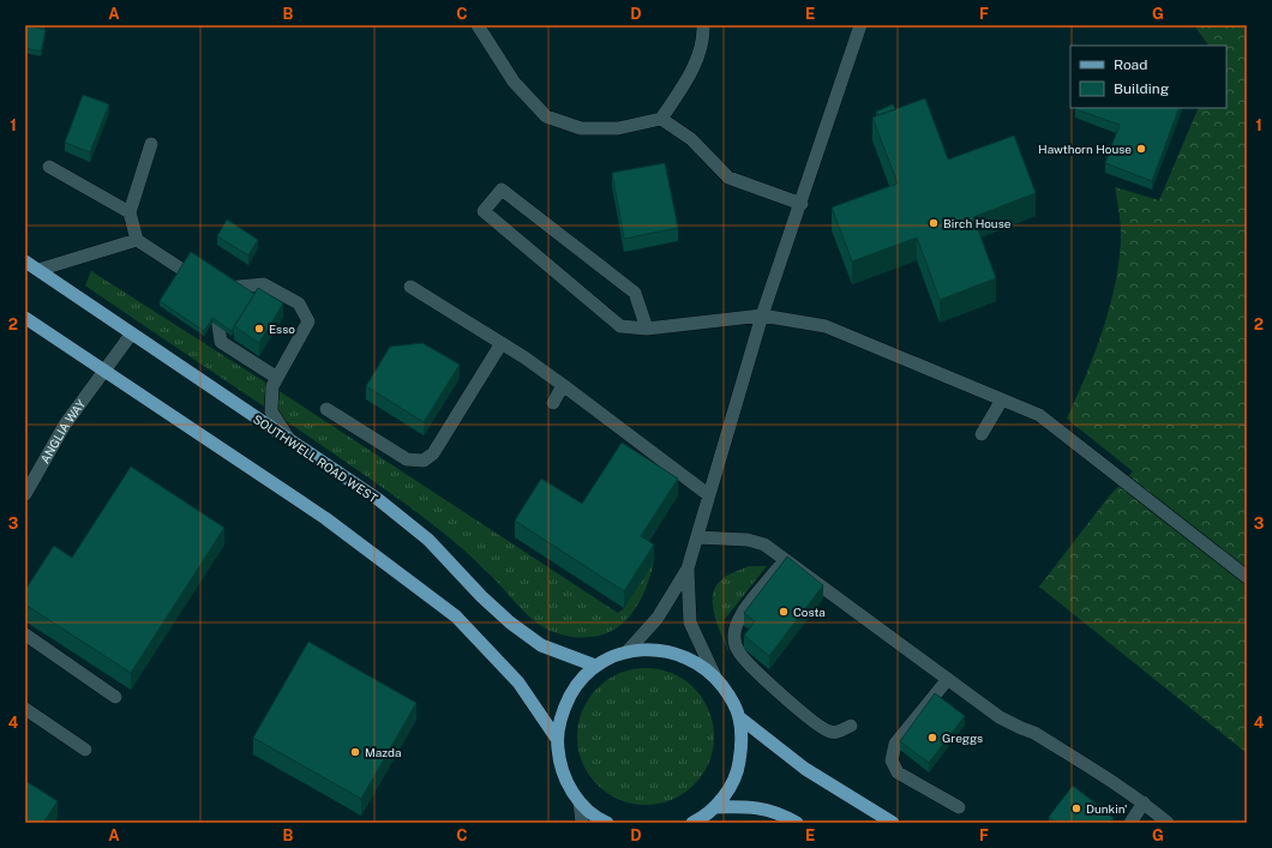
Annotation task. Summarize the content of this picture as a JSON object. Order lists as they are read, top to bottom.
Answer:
{
  "streets": {
    "main road": ["SOUTHWELL ROAD WEST"],
    "street": ["ANGLIA WAY"]
  },
  "crossings": [
    ["ANGLIA WAY", "SOUTHWELL ROAD WEST"]
  ],
  "places": [
    "Hawthorn House",
    "Birch House",
    "Esso",
    "Costa",
    "Greggs",
    "Mazda",
    "Dunkin'"
  ],
  "legend": ["Road", "Building"],
  "grid": {
    "columns": [
      "A",
      "B",
      "C",
      "D",
      "E",
      "F",
      "G"
    ],
    "rows": [
      "1",
      "2",
      "3",
      "4"
    ]
  }
}
